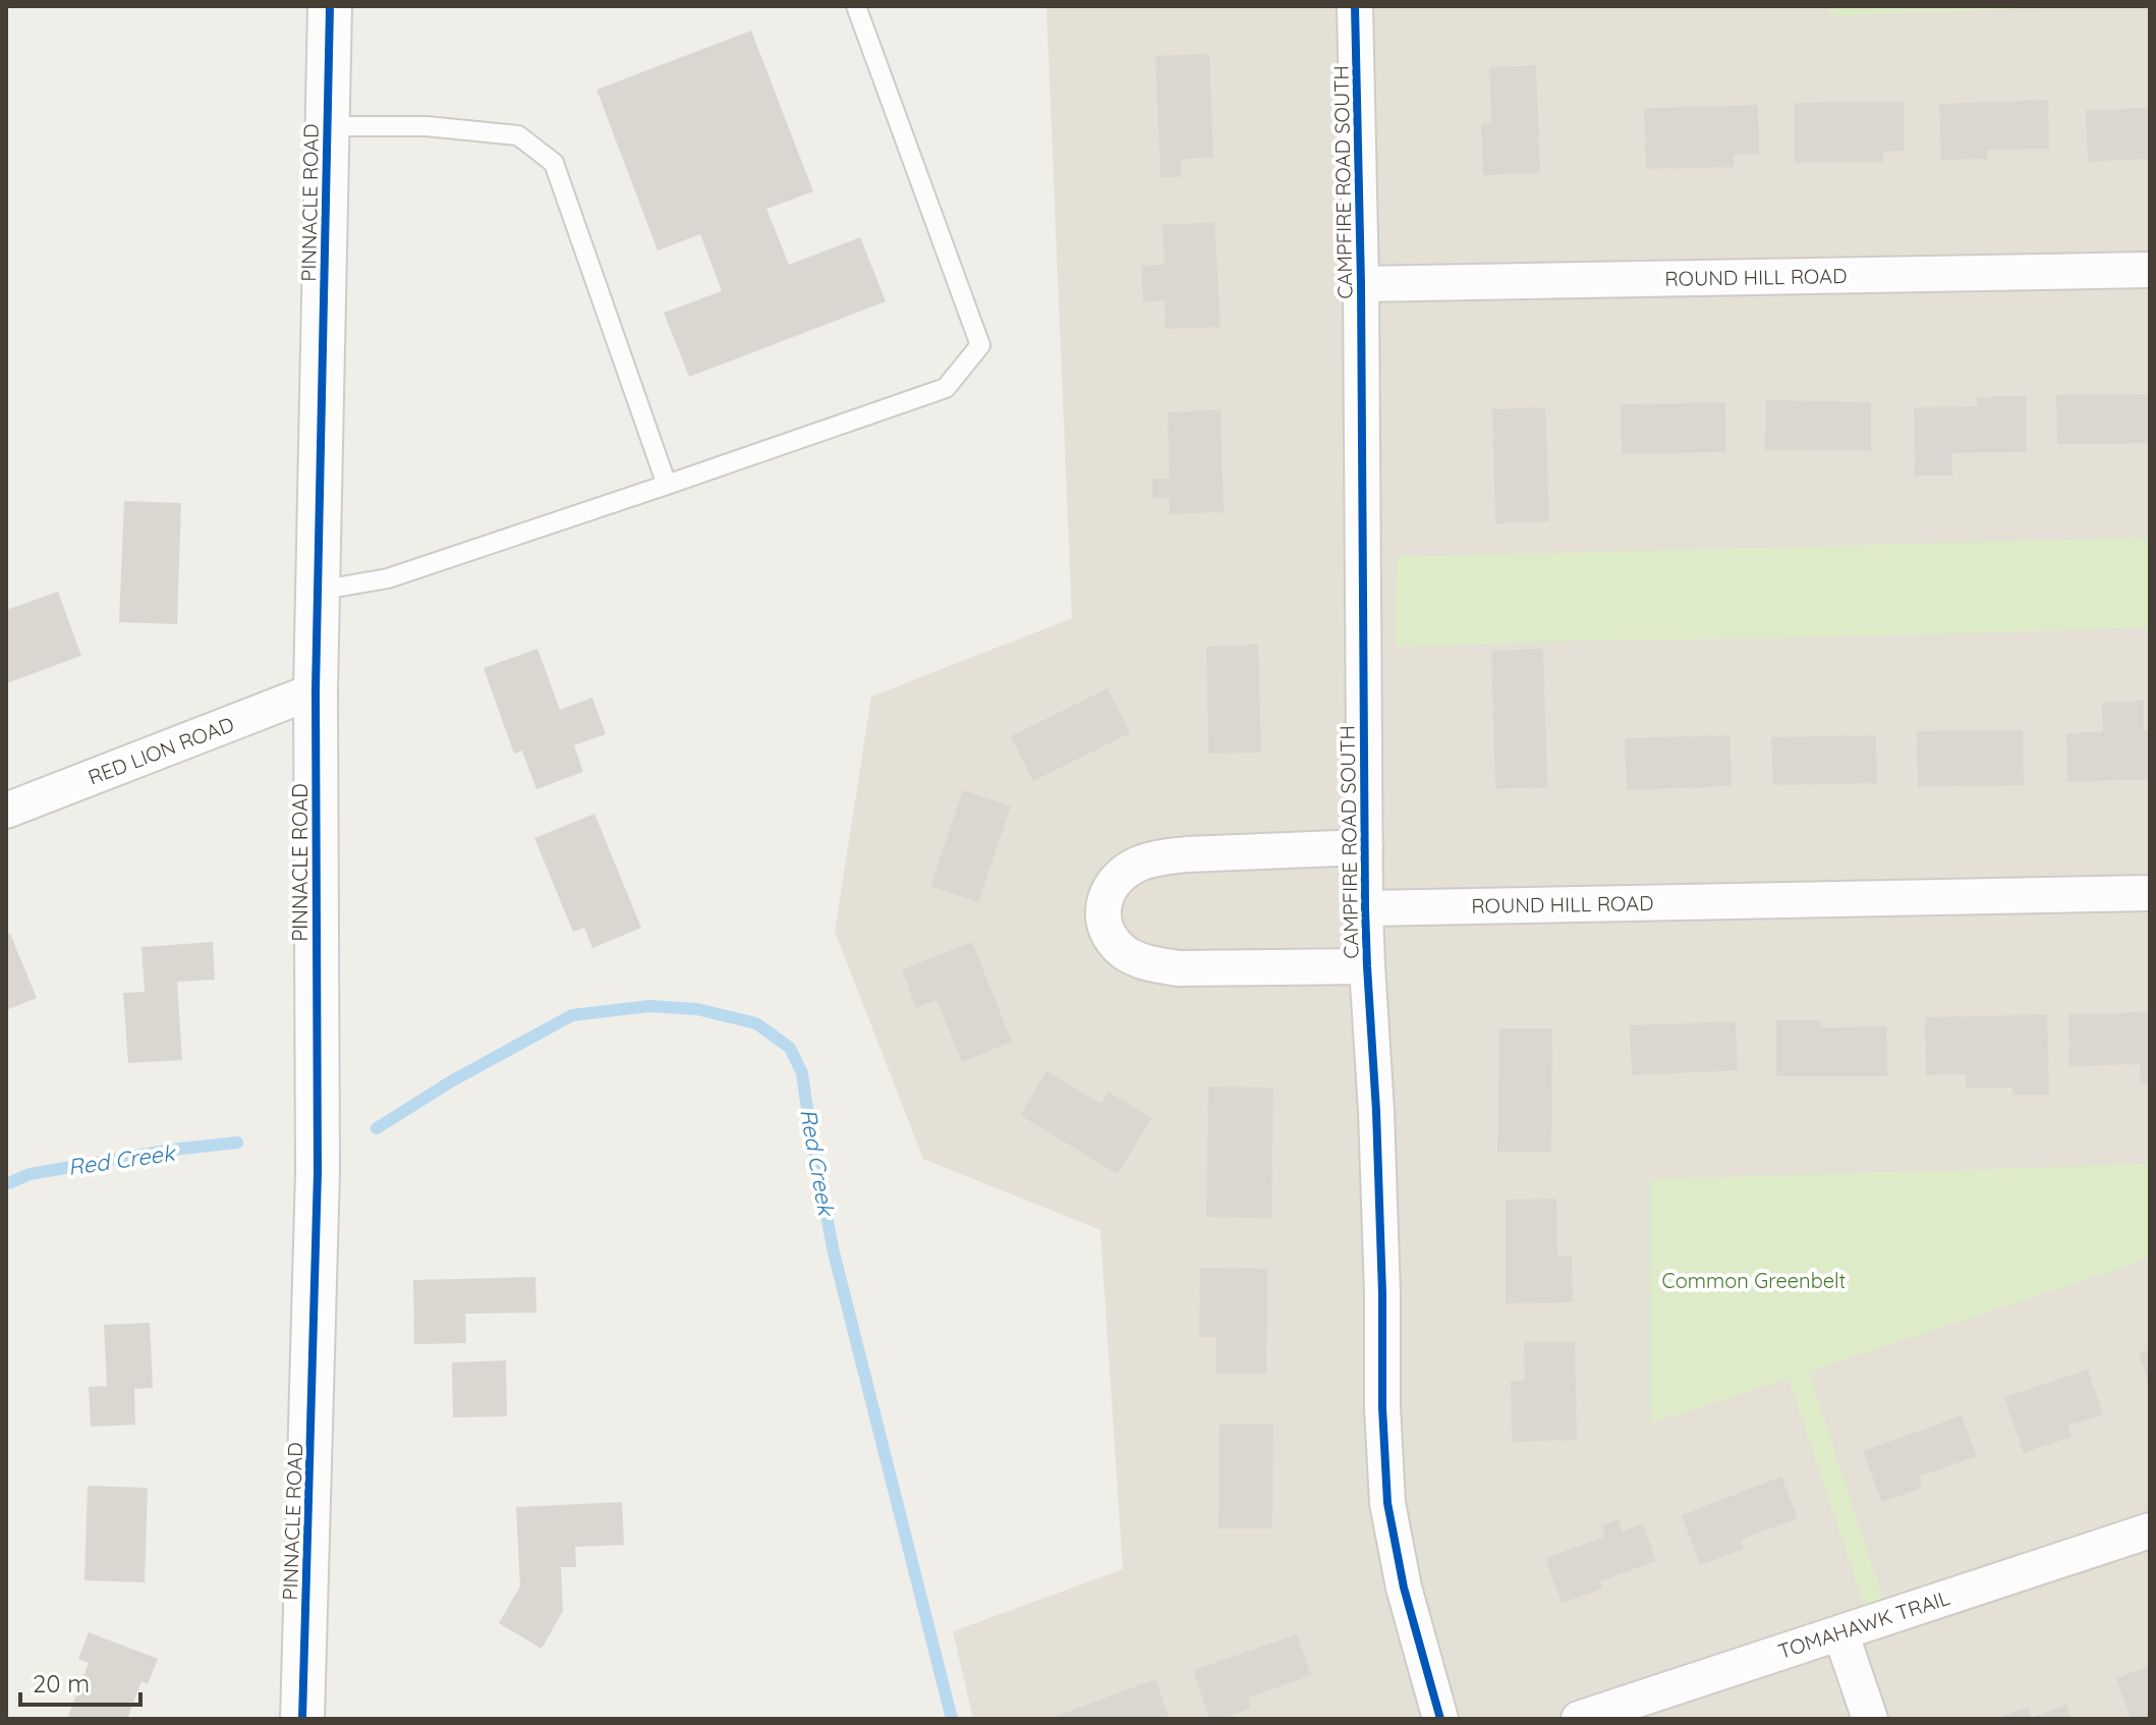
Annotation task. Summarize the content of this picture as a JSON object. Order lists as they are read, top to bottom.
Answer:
{
  "streets": {
    "street": [
      "CAMPFIRE ROAD SOUTH",
      "PINNACLE ROAD",
      "ROUND HILL ROAD",
      "RED LION ROAD",
      "TOMAHAWK TRAIL"
    ]
  },
  "crossings": [
    ["CAMPFIRE ROAD SOUTH", "ROUND HILL ROAD"],
    ["PINNACLE ROAD", "RED LION ROAD"]
  ],
  "water": ["Red Creek"],
  "parks": ["Common Greenbelt"],
  "scale_bar": "20 m"
}
